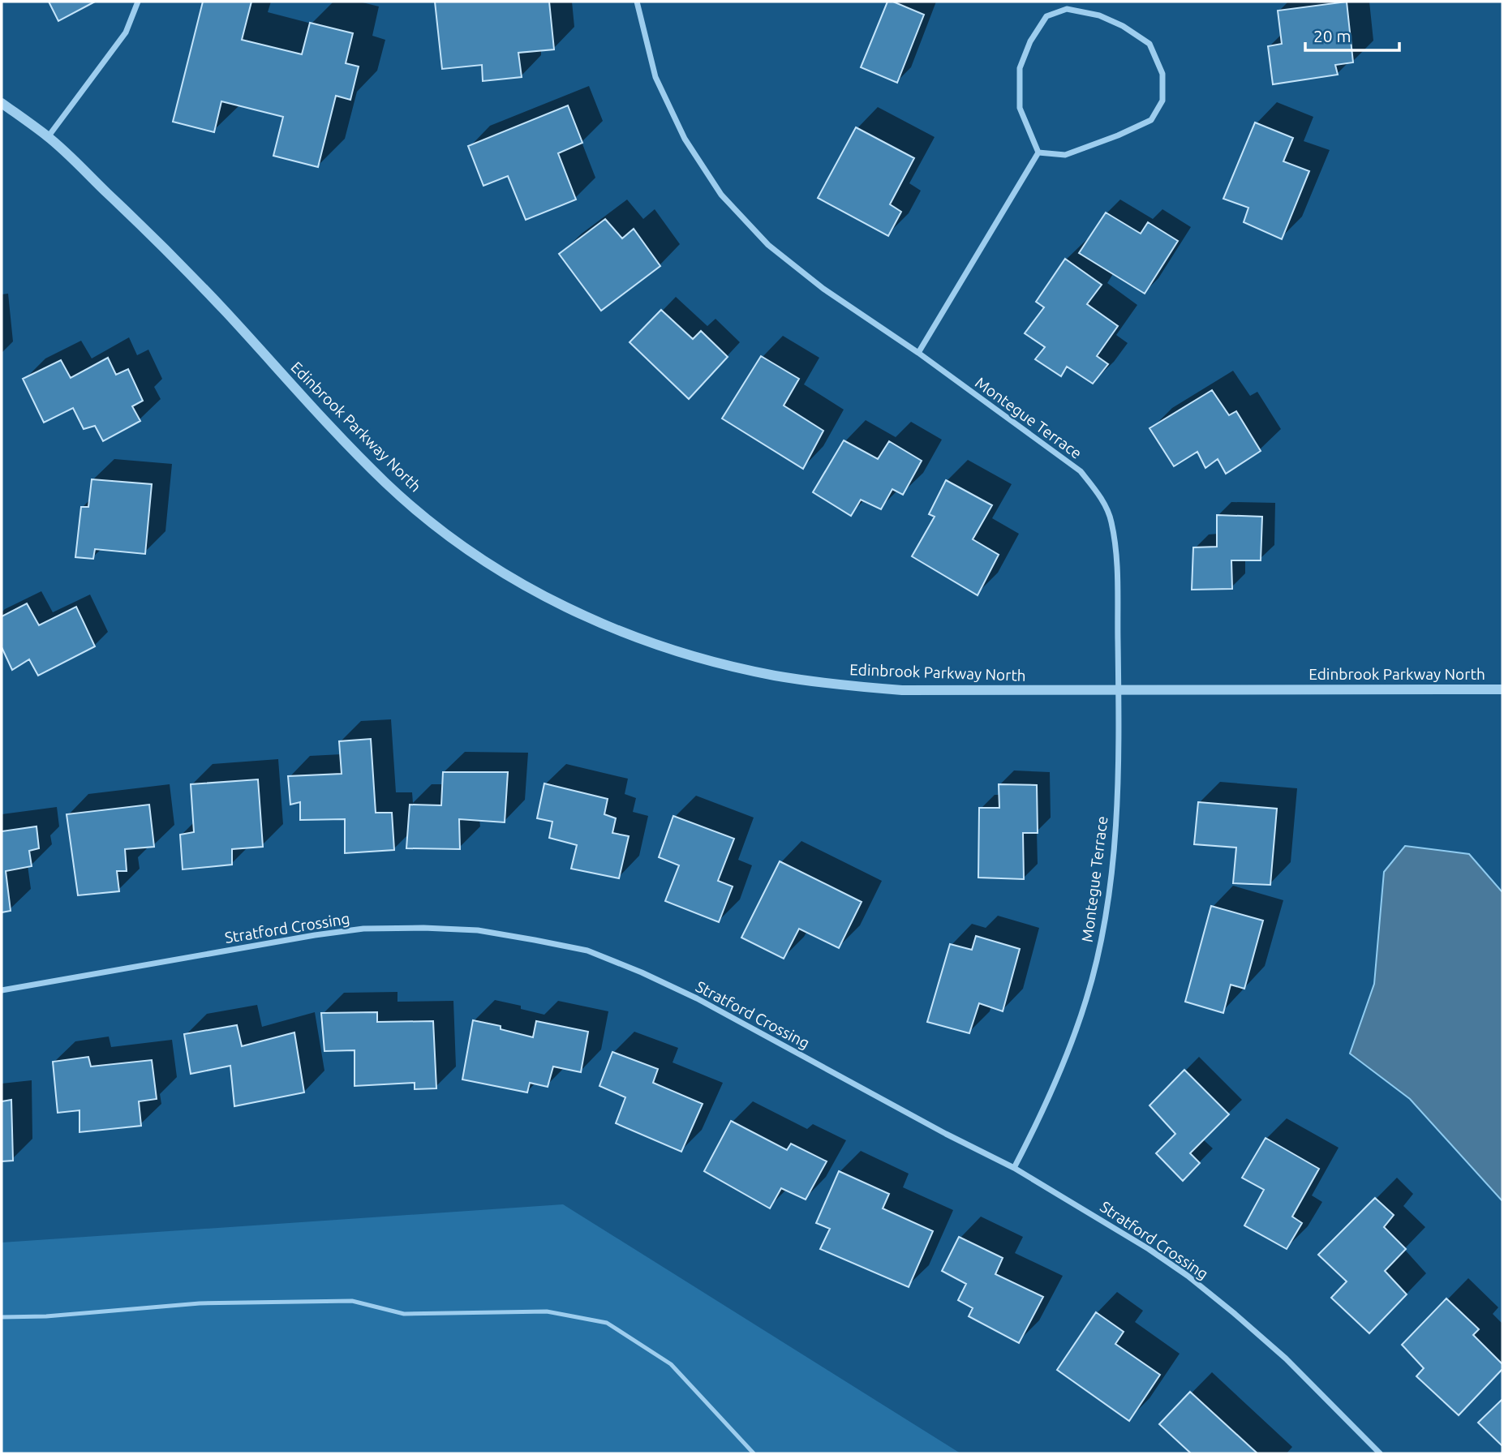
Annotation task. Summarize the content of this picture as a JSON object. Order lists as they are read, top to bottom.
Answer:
{
  "streets": {
    "street": ["Montegue Terrace", "Edinbrook Parkway North", "Stratford Crossing"]
  },
  "crossings": [
    ["Montegue Terrace", "Edinbrook Parkway North"],
    ["Montegue Terrace", "Stratford Crossing"]
  ],
  "scale_bar": "20 m"
}
